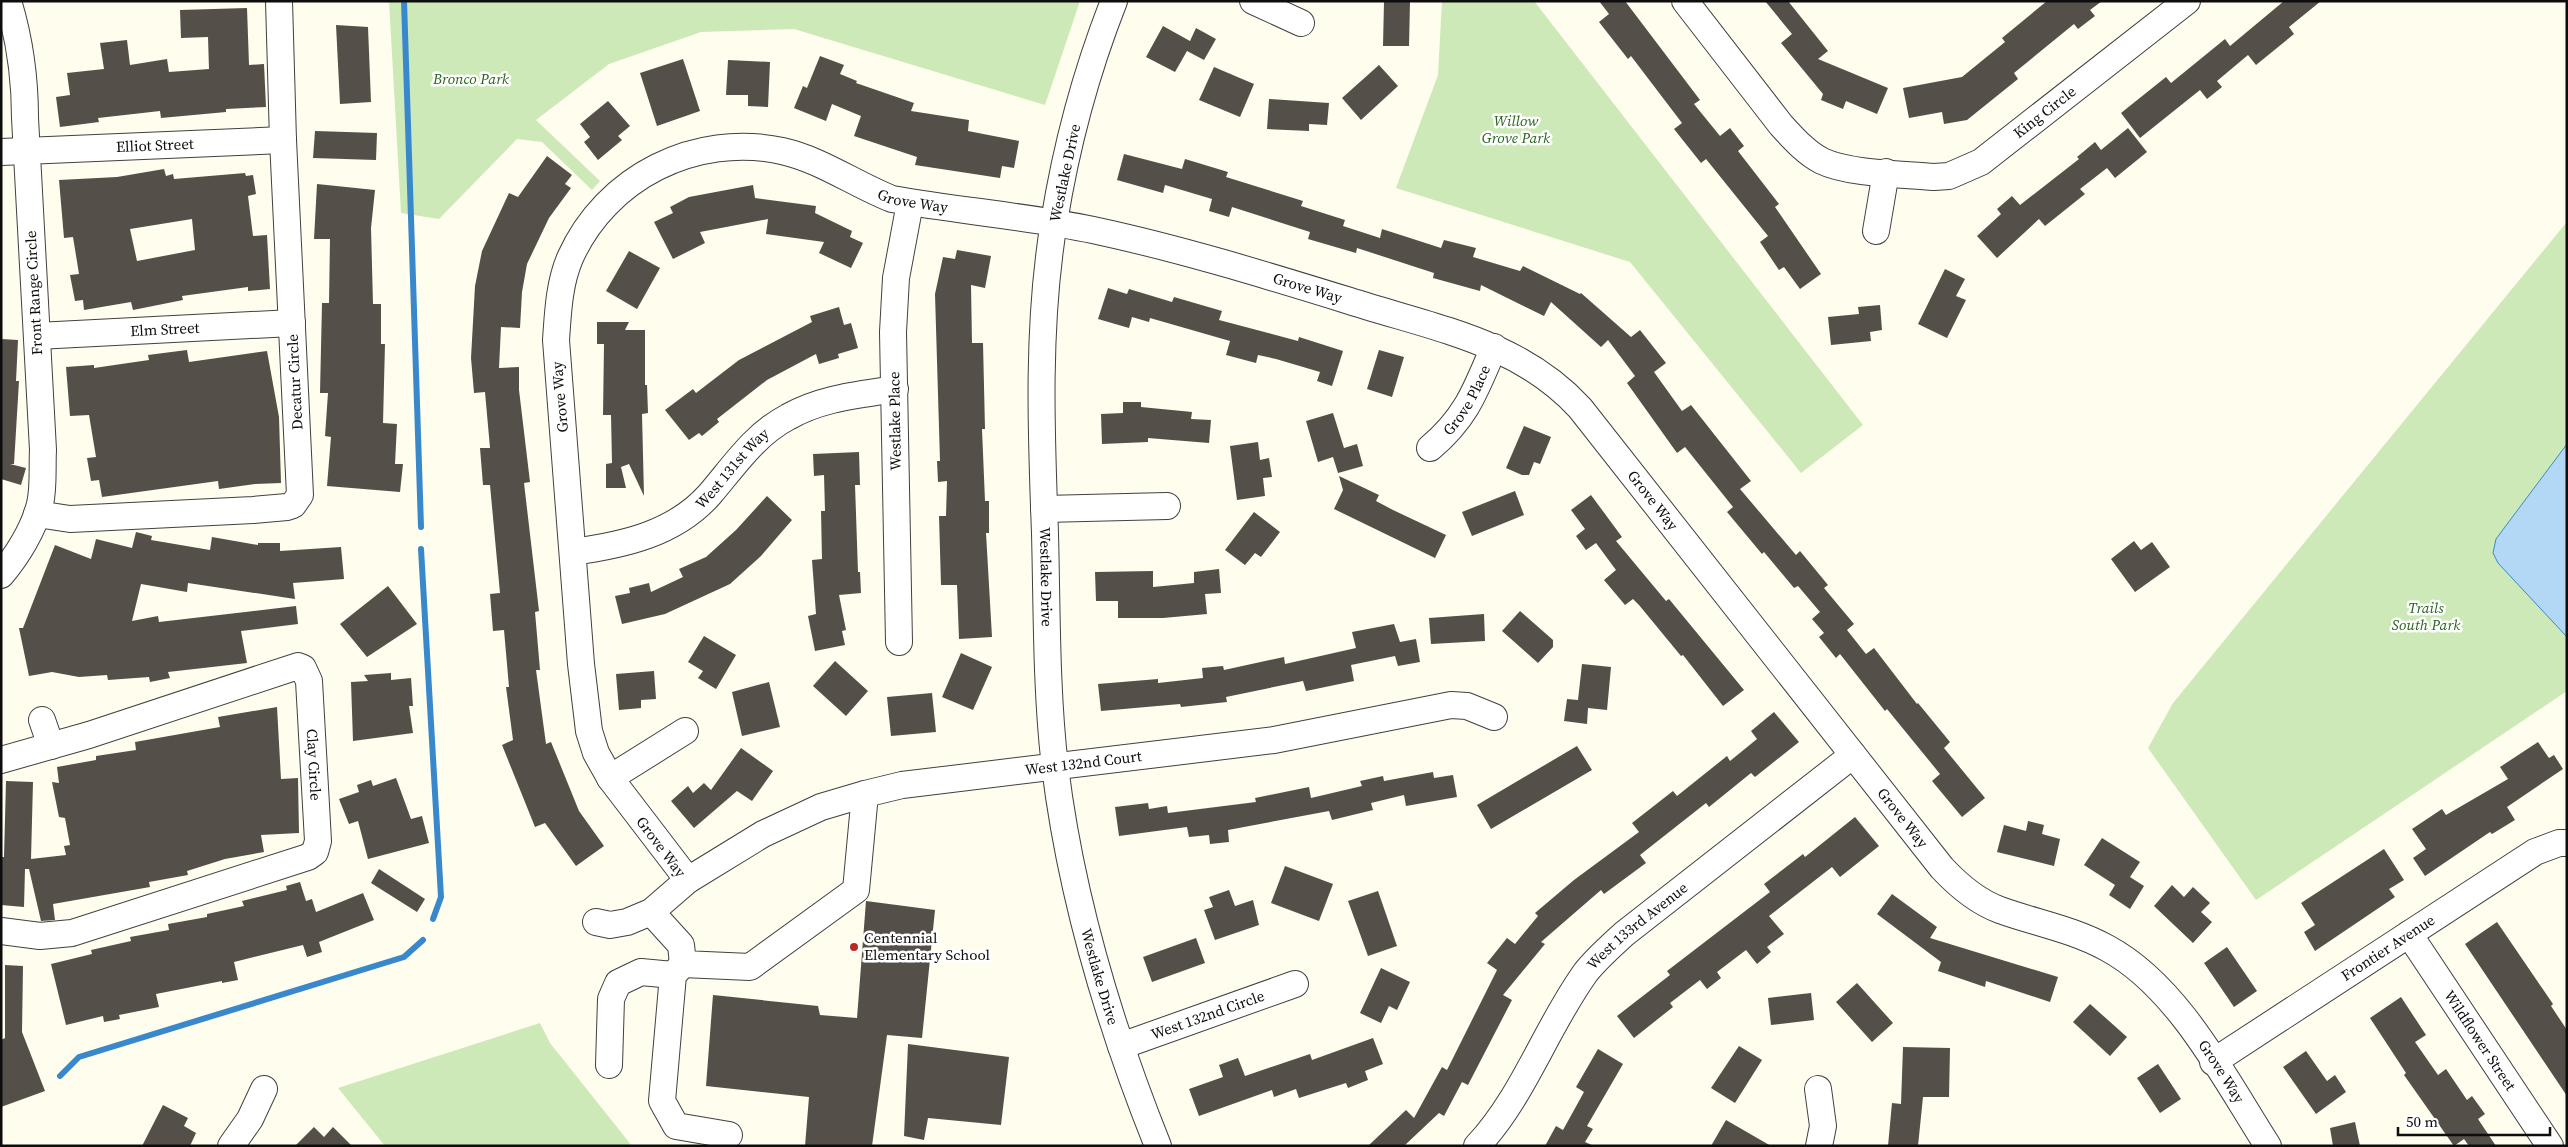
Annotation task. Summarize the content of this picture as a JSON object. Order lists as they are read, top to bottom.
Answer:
{
  "streets": {
    "street": [
      "King Circle",
      "Elliot Street",
      "Westlake Drive",
      "Grove Way",
      "Front Range Circle",
      "Elm Street",
      "Decatur Circle",
      "Grove Place",
      "Westlake Place",
      "West 131st Way",
      "West 132nd Court",
      "Clay Circle",
      "West 133rd Avenue",
      "Frontier Avenue",
      "West 132nd Circle",
      "Wildflower Street"
    ]
  },
  "crossings": [
    ["Elliot Street", "Front Range Circle"],
    ["Elliot Street", "Decatur Circle"],
    ["Westlake Drive", "Grove Way"],
    ["Westlake Drive", "West 132nd Court"],
    ["Westlake Drive", "West 132nd Circle"],
    ["Grove Way", "Grove Place"],
    ["Grove Way", "Westlake Place"],
    ["Grove Way", "West 131st Way"],
    ["Grove Way", "West 132nd Court"],
    ["Grove Way", "West 133rd Avenue"],
    ["Grove Way", "Frontier Avenue"],
    ["Front Range Circle", "Elm Street"],
    ["Front Range Circle", "Decatur Circle"],
    ["Elm Street", "Decatur Circle"],
    ["Westlake Place", "West 131st Way"],
    ["Frontier Avenue", "Wildflower Street"]
  ],
  "parks": ["Bronco Park", "Willow Grove Park", "Trails South Park"],
  "places": ["Centennial Elementary School"],
  "scale_bar": "50 m"
}
